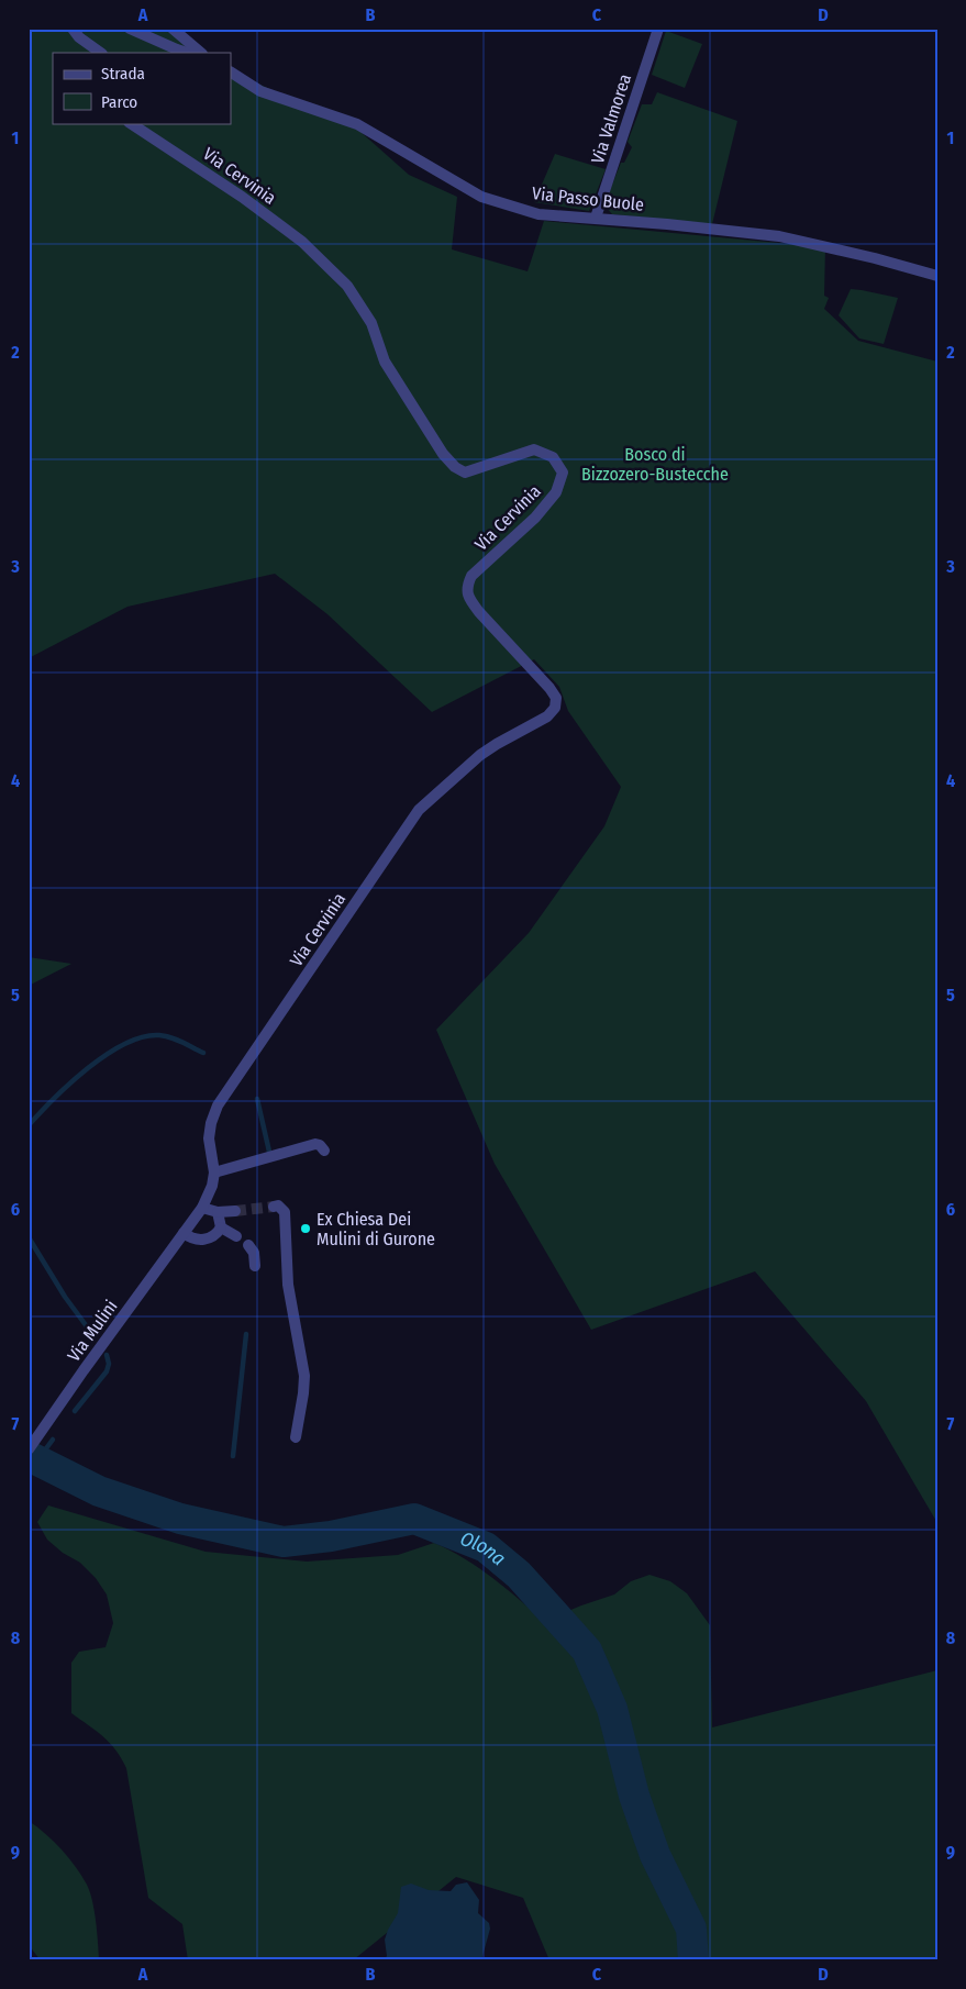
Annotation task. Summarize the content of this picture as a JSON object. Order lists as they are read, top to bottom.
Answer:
{
  "streets": {
    "street": [
      "Via Valmorea",
      "Via Cervinia",
      "Via Passo Buole",
      "Via Mulini"
    ]
  },
  "crossings": [
    ["Via Valmorea", "Via Passo Buole"],
    ["Via Cervinia", "Via Mulini"]
  ],
  "water": ["Olona"],
  "parks": ["Bosco di Bizzozero-Bustecche"],
  "places": ["Ex Chiesa Dei Mulini di Gurone"],
  "legend": ["Strada", "Parco"],
  "grid": {
    "columns": [
      "A",
      "B",
      "C",
      "D"
    ],
    "rows": [
      "1",
      "2",
      "3",
      "4",
      "5",
      "6",
      "7",
      "8",
      "9"
    ]
  }
}
